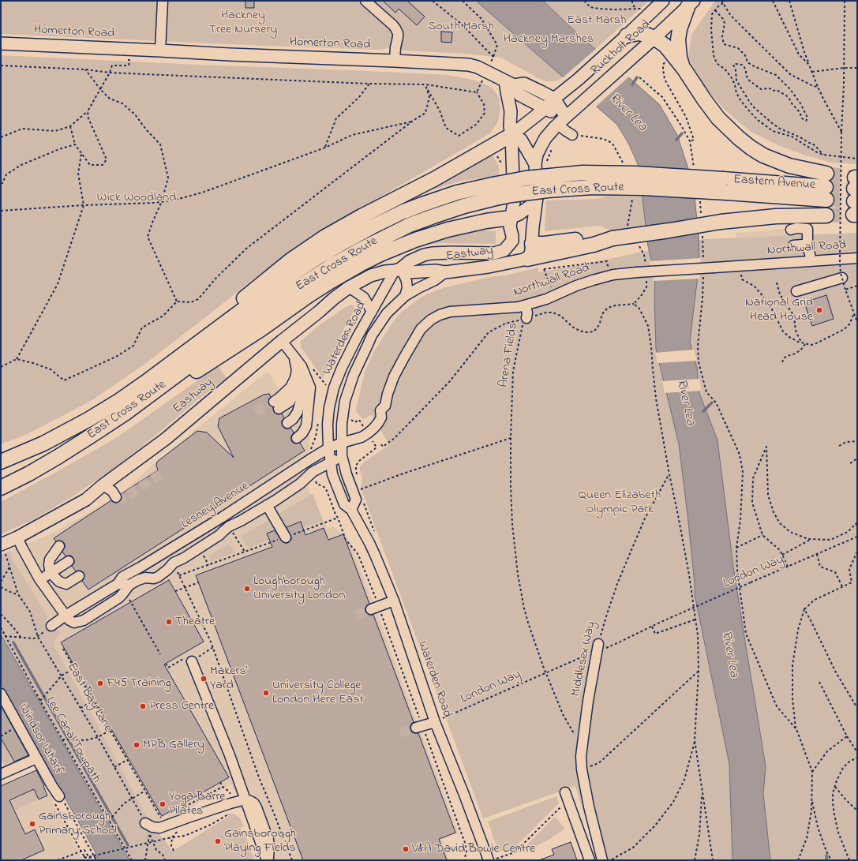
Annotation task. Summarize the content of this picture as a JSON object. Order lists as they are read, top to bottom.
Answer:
{
  "streets": {
    "highway": ["Eastern Avenue", "East Cross Route"],
    "main road": ["Homerton Road", "Ruckholt Road", "Eastway"],
    "street": [
      "Northwall Road",
      "Waterden Road",
      "Lesney Avenue",
      "Middlesex Way",
      "Windsor Wharf"
    ],
    "path": [
      "Arena Fields",
      "London Way",
      "East Bay Lane",
      "Lee Canal Towpath"
    ]
  },
  "crossings": [
    ["Homerton Road", "Ruckholt Road"],
    ["Eastern Avenue", "East Cross Route"],
    ["Northwall Road", "Waterden Road"],
    ["Northwall Road", "Lesney Avenue"],
    ["Eastway", "Waterden Road"],
    ["Eastway", "East Bay Lane"],
    ["Waterden Road", "Lesney Avenue"],
    ["Waterden Road", "London Way"],
    ["Arena Fields", "London Way"],
    ["Arena Fields", "Middlesex Way"]
  ],
  "water": ["River Lea"],
  "parks": [
    "Hackney Tree Nursery",
    "East Marsh",
    "South Marsh",
    "Hackney Marshes",
    "Wick Woodland",
    "Queen Elizabeth Olympic Park"
  ],
  "places": [
    "National Grid Head House",
    "Loughborough University London",
    "Theatre",
    "Makers' Yard",
    "F45 Training",
    "University College London Here East",
    "Press Centre",
    "MPB Gallery",
    "Yoga Barre Pilates",
    "Gainsborough Primary School",
    "Gainsborough Playing Fields",
    "V&A David Bowie Centre"
  ]
}
